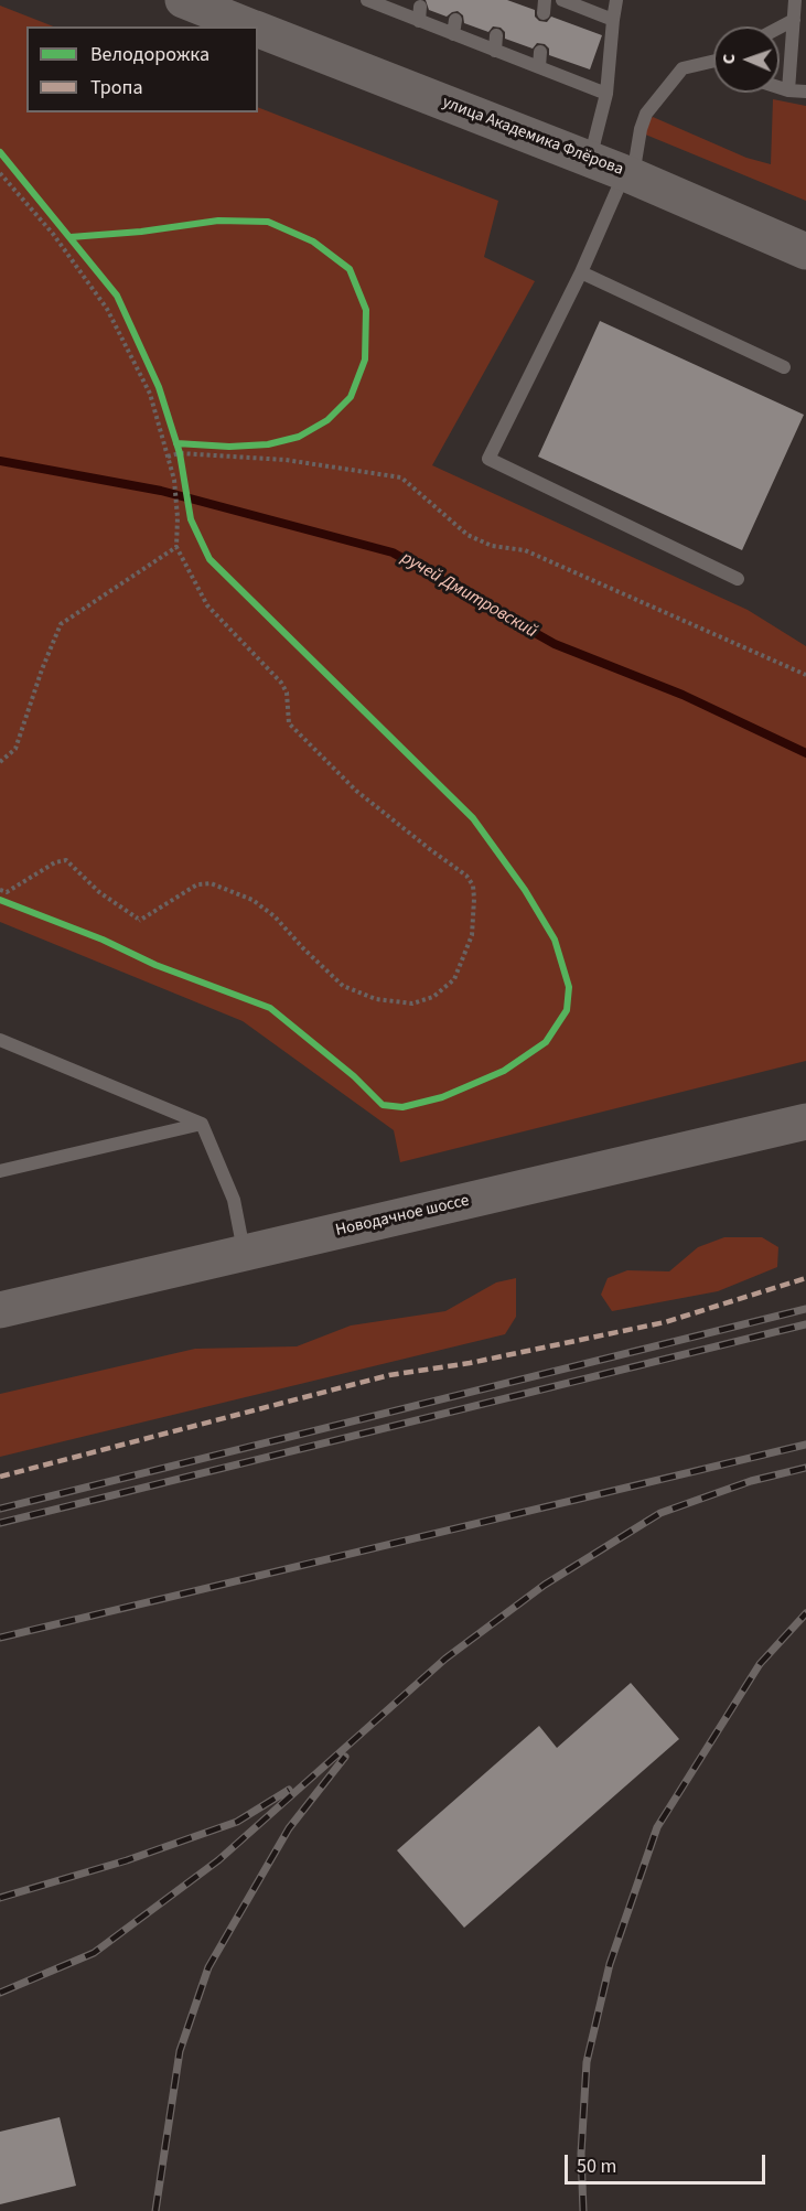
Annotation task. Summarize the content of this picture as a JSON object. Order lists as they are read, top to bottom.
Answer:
{
  "streets": {
    "street": ["улица Академика Флёрова", "Новодачное шоссе"]
  },
  "water": ["ручей Дмитровский"],
  "legend": ["Велодорожка", "Тропа"],
  "scale_bar": "50 m",
  "north": "left"
}
